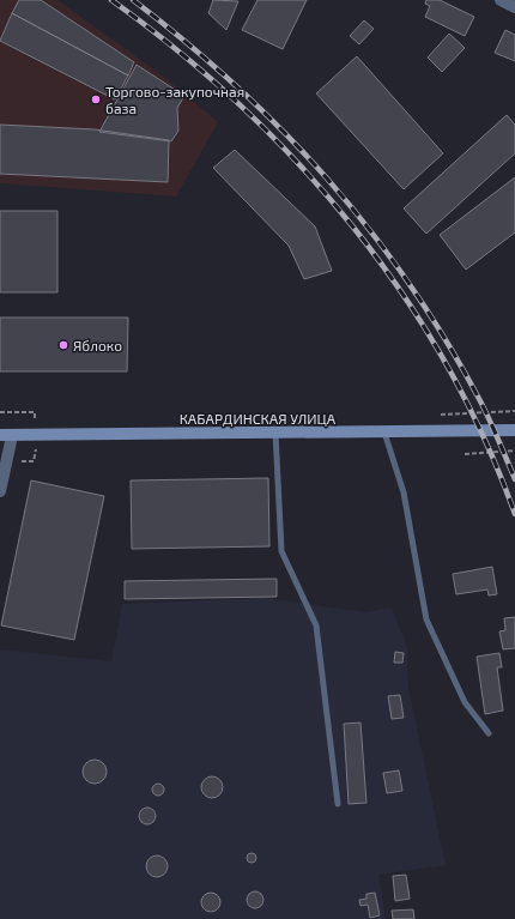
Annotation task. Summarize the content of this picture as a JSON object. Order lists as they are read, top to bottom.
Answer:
{
  "streets": {
    "main road": ["КАБАРДИНСКАЯ УЛИЦА"]
  },
  "places": ["Торгово-закупочная база", "Яблоко"]
}
